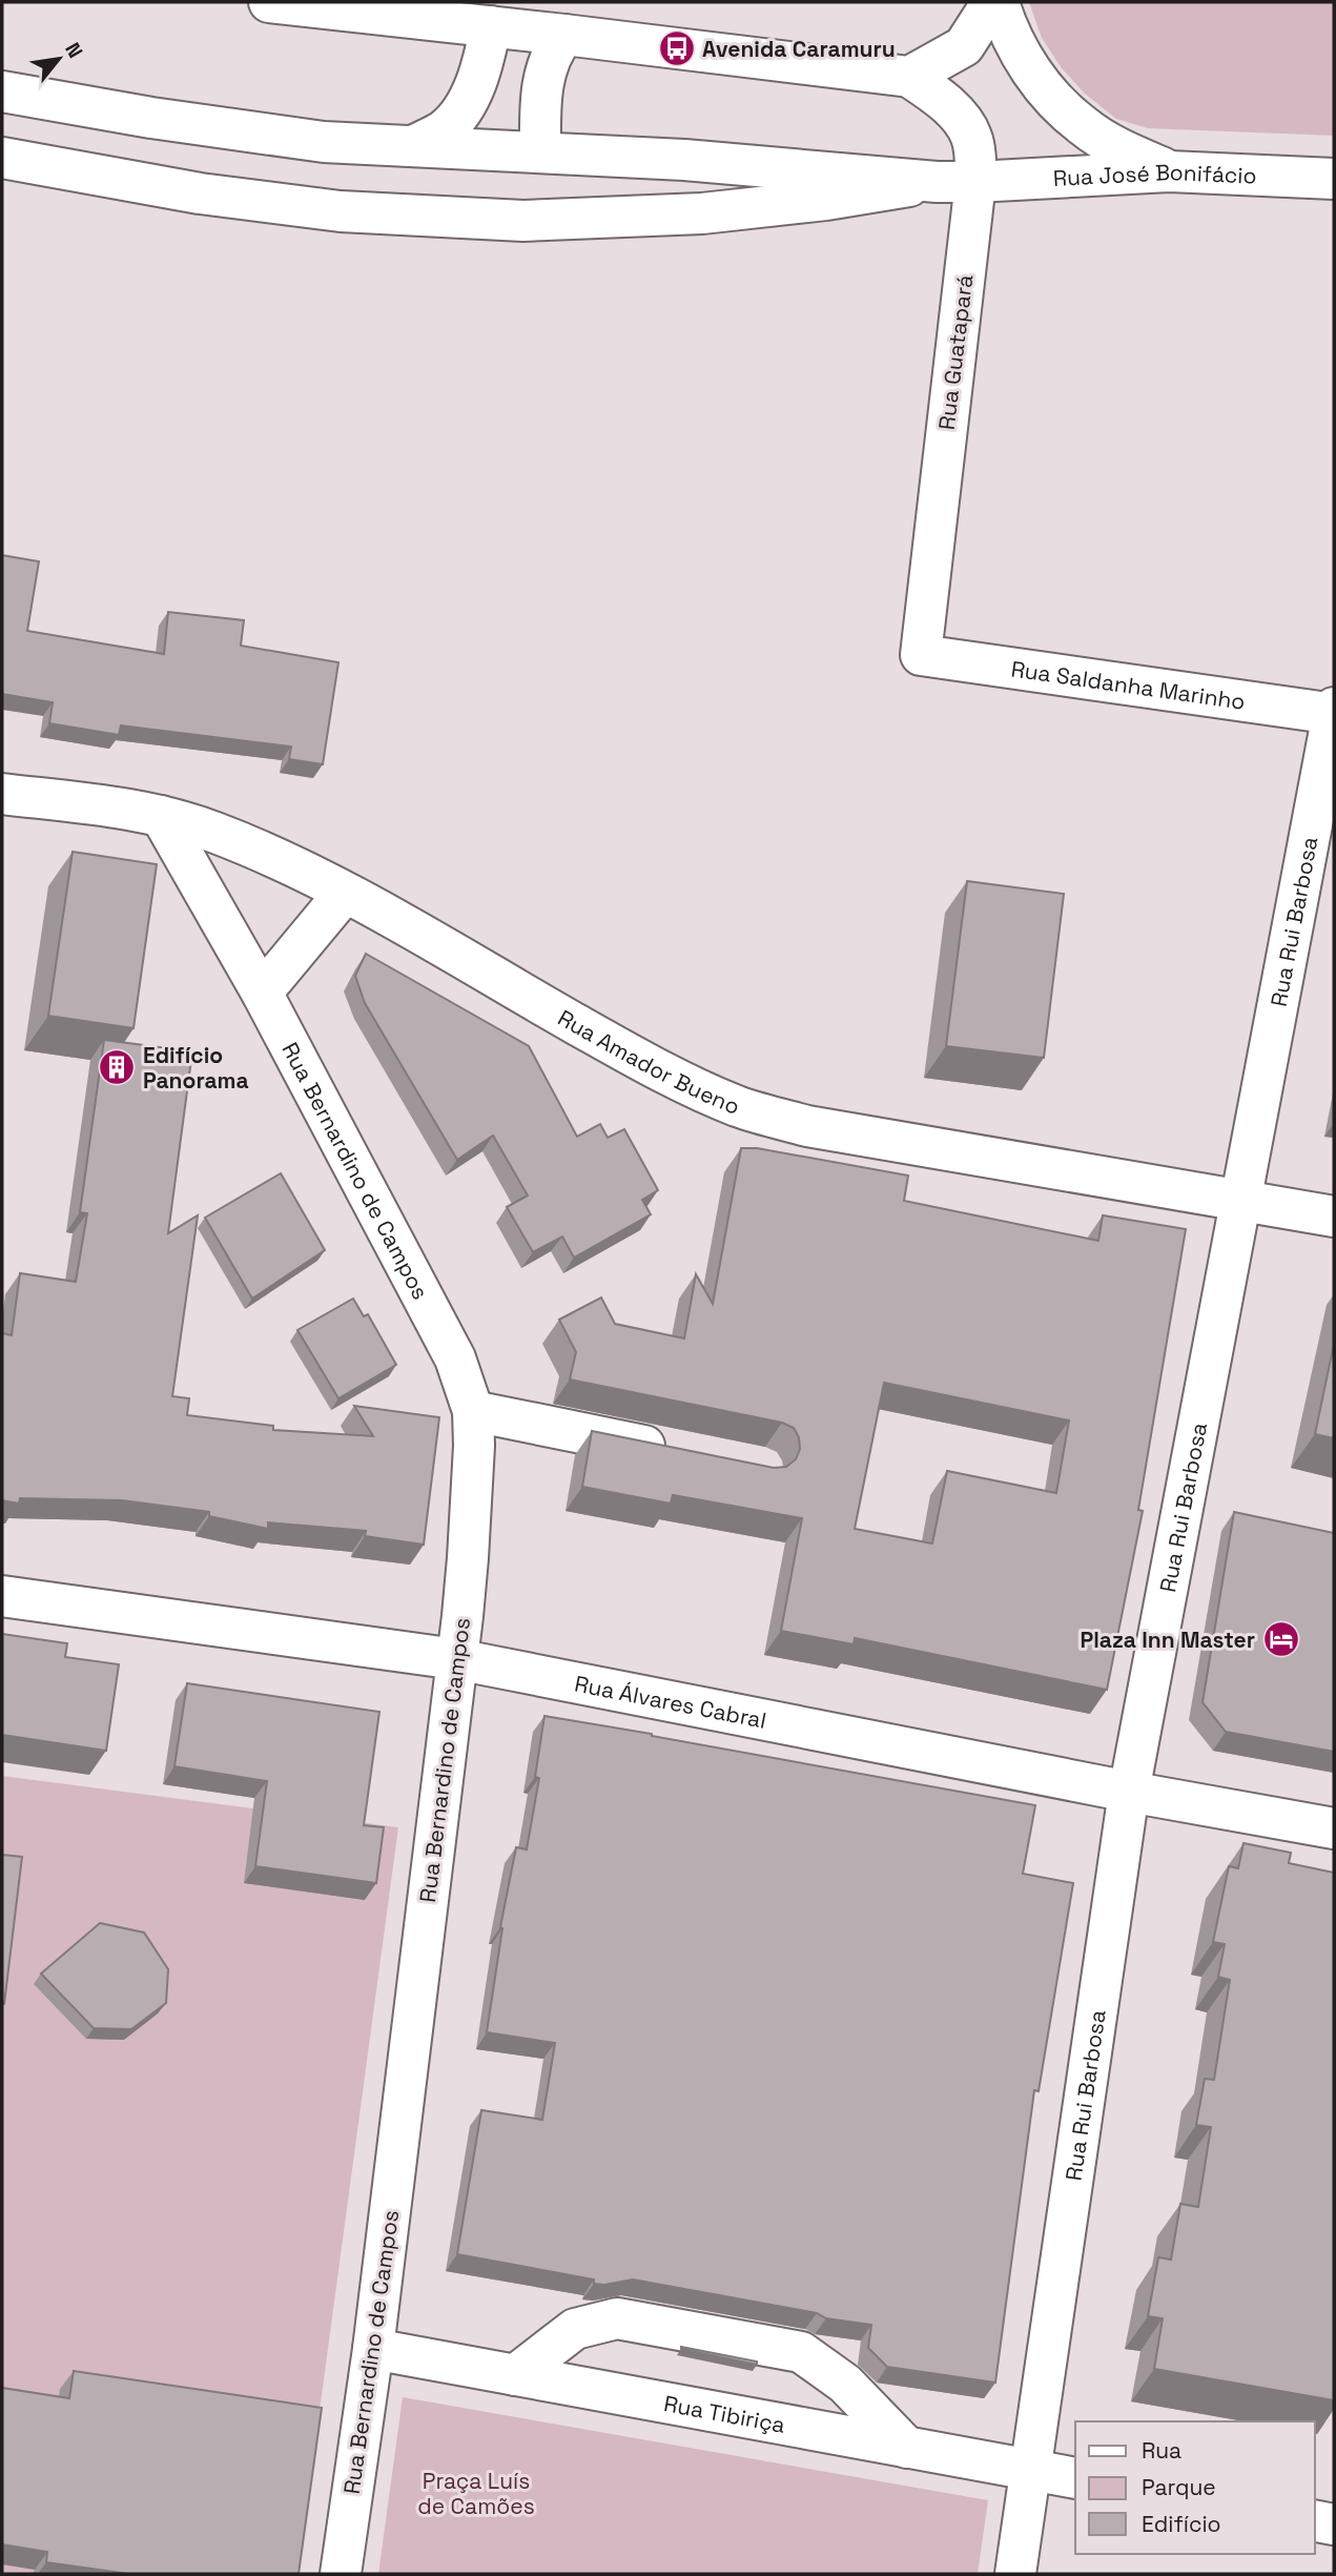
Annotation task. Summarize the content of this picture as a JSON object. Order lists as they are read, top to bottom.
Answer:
{
  "streets": {
    "street": [
      "Rua José Bonifácio",
      "Rua Guatapará",
      "Rua Saldanha Marinho",
      "Rua Rui Barbosa",
      "Rua Amador Bueno",
      "Rua Bernardino de Campos",
      "Rua Álvares Cabral",
      "Rua Tibiriça"
    ]
  },
  "crossings": [
    ["Rua José Bonifácio", "Rua Guatapará"],
    ["Rua Guatapará", "Rua Saldanha Marinho"],
    ["Rua Saldanha Marinho", "Rua Rui Barbosa"],
    ["Rua Rui Barbosa", "Rua Amador Bueno"],
    ["Rua Rui Barbosa", "Rua Álvares Cabral"],
    ["Rua Rui Barbosa", "Rua Tibiriça"],
    ["Rua Amador Bueno", "Rua Bernardino de Campos"],
    ["Rua Bernardino de Campos", "Rua Álvares Cabral"],
    ["Rua Bernardino de Campos", "Rua Tibiriça"]
  ],
  "parks": ["Praça Luís de Camões"],
  "places": {
    "bus stop": ["Avenida Caramuru"],
    "building": ["Edifício Panorama"],
    "hotel": ["Plaza Inn Master"]
  },
  "legend": ["Rua", "Parque", "Edifício"],
  "north": "top right"
}
